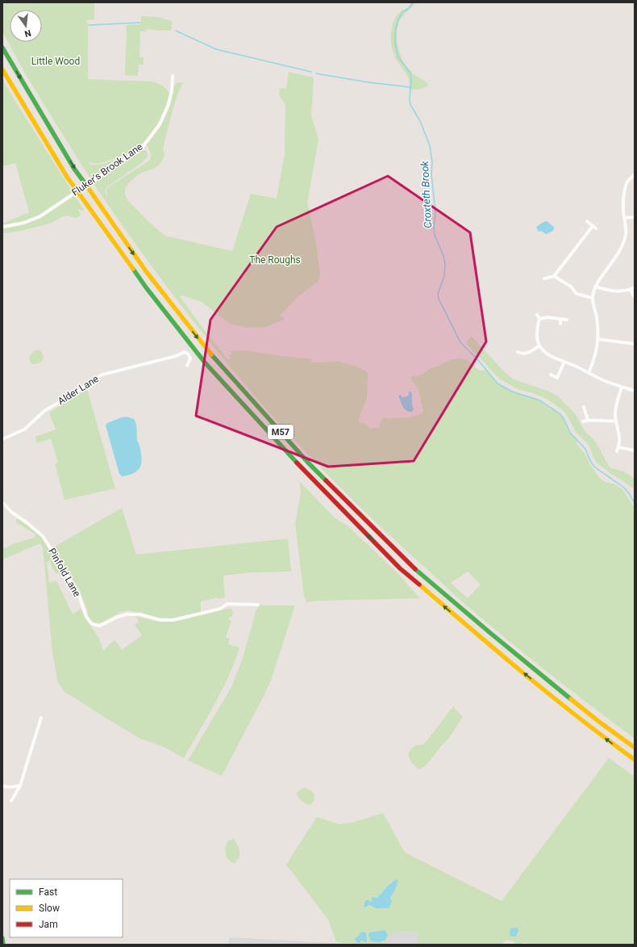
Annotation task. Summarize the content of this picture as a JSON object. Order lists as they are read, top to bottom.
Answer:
{
  "streets": {
    "main road": ["M57"],
    "street": ["Fluker's Brook Lane", "Alder Lane", "Pinfold Lane"]
  },
  "water": ["Croxteth Brook"],
  "parks": ["Little Wood", "The Roughs"],
  "legend": ["Fast", "Slow", "Jam"],
  "north": "bottom"
}
